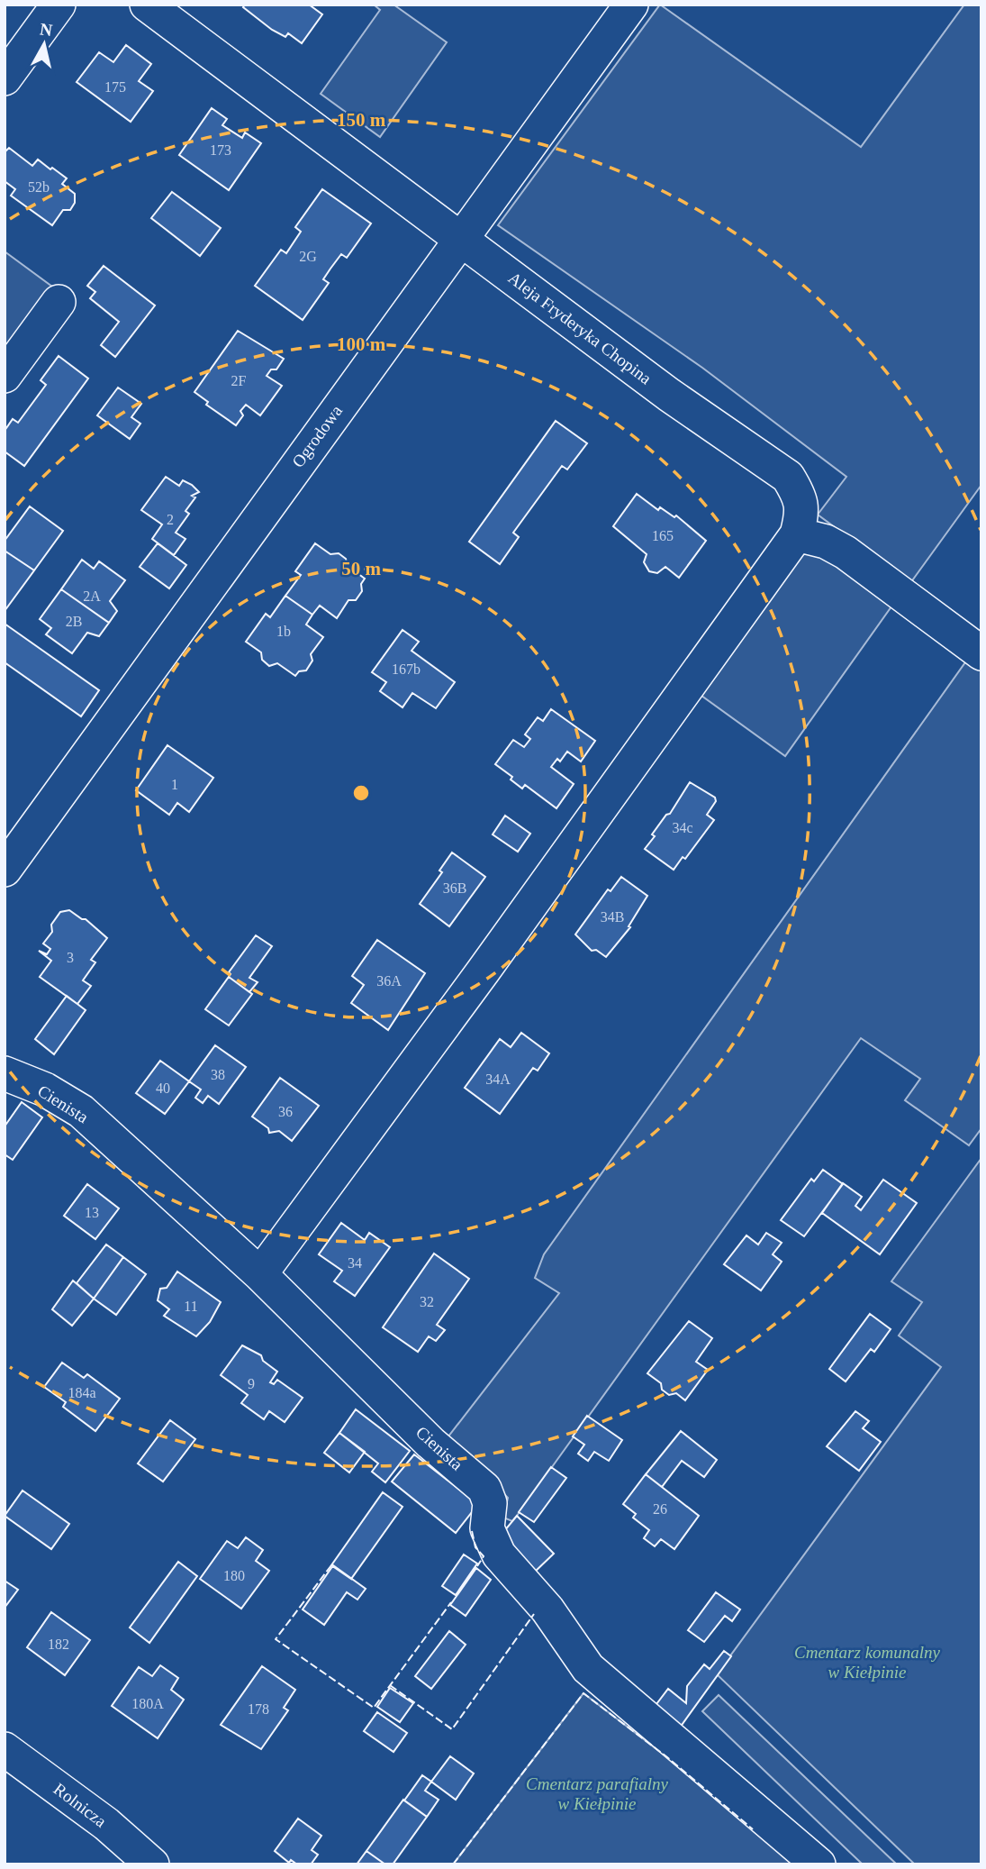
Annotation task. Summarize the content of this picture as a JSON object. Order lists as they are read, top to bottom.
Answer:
{
  "streets": {
    "street": [
      "Aleja Fryderyka Chopina",
      "Ogrodowa",
      "Cienista",
      "Rolnicza"
    ]
  },
  "crossings": [
    ["Aleja Fryderyka Chopina", "Ogrodowa"]
  ],
  "parks": ["Cmentarz komunalny w Kiełpinie", "Cmentarz parafialny w Kiełpinie"],
  "house_numbers": [
    "175",
    "173",
    "52b",
    "2G",
    "2F",
    "2",
    "165",
    "2A",
    "2B",
    "1b",
    "167b",
    "1",
    "34c",
    "36B",
    "34B",
    "3",
    "36A",
    "38",
    "34A",
    "40",
    "36",
    "13",
    "34",
    "32",
    "11",
    "9",
    "184a",
    "26",
    "180",
    "182",
    "180A",
    "178"
  ],
  "north": "top",
  "rings": ["150 m", "100 m", "50 m"]
}
